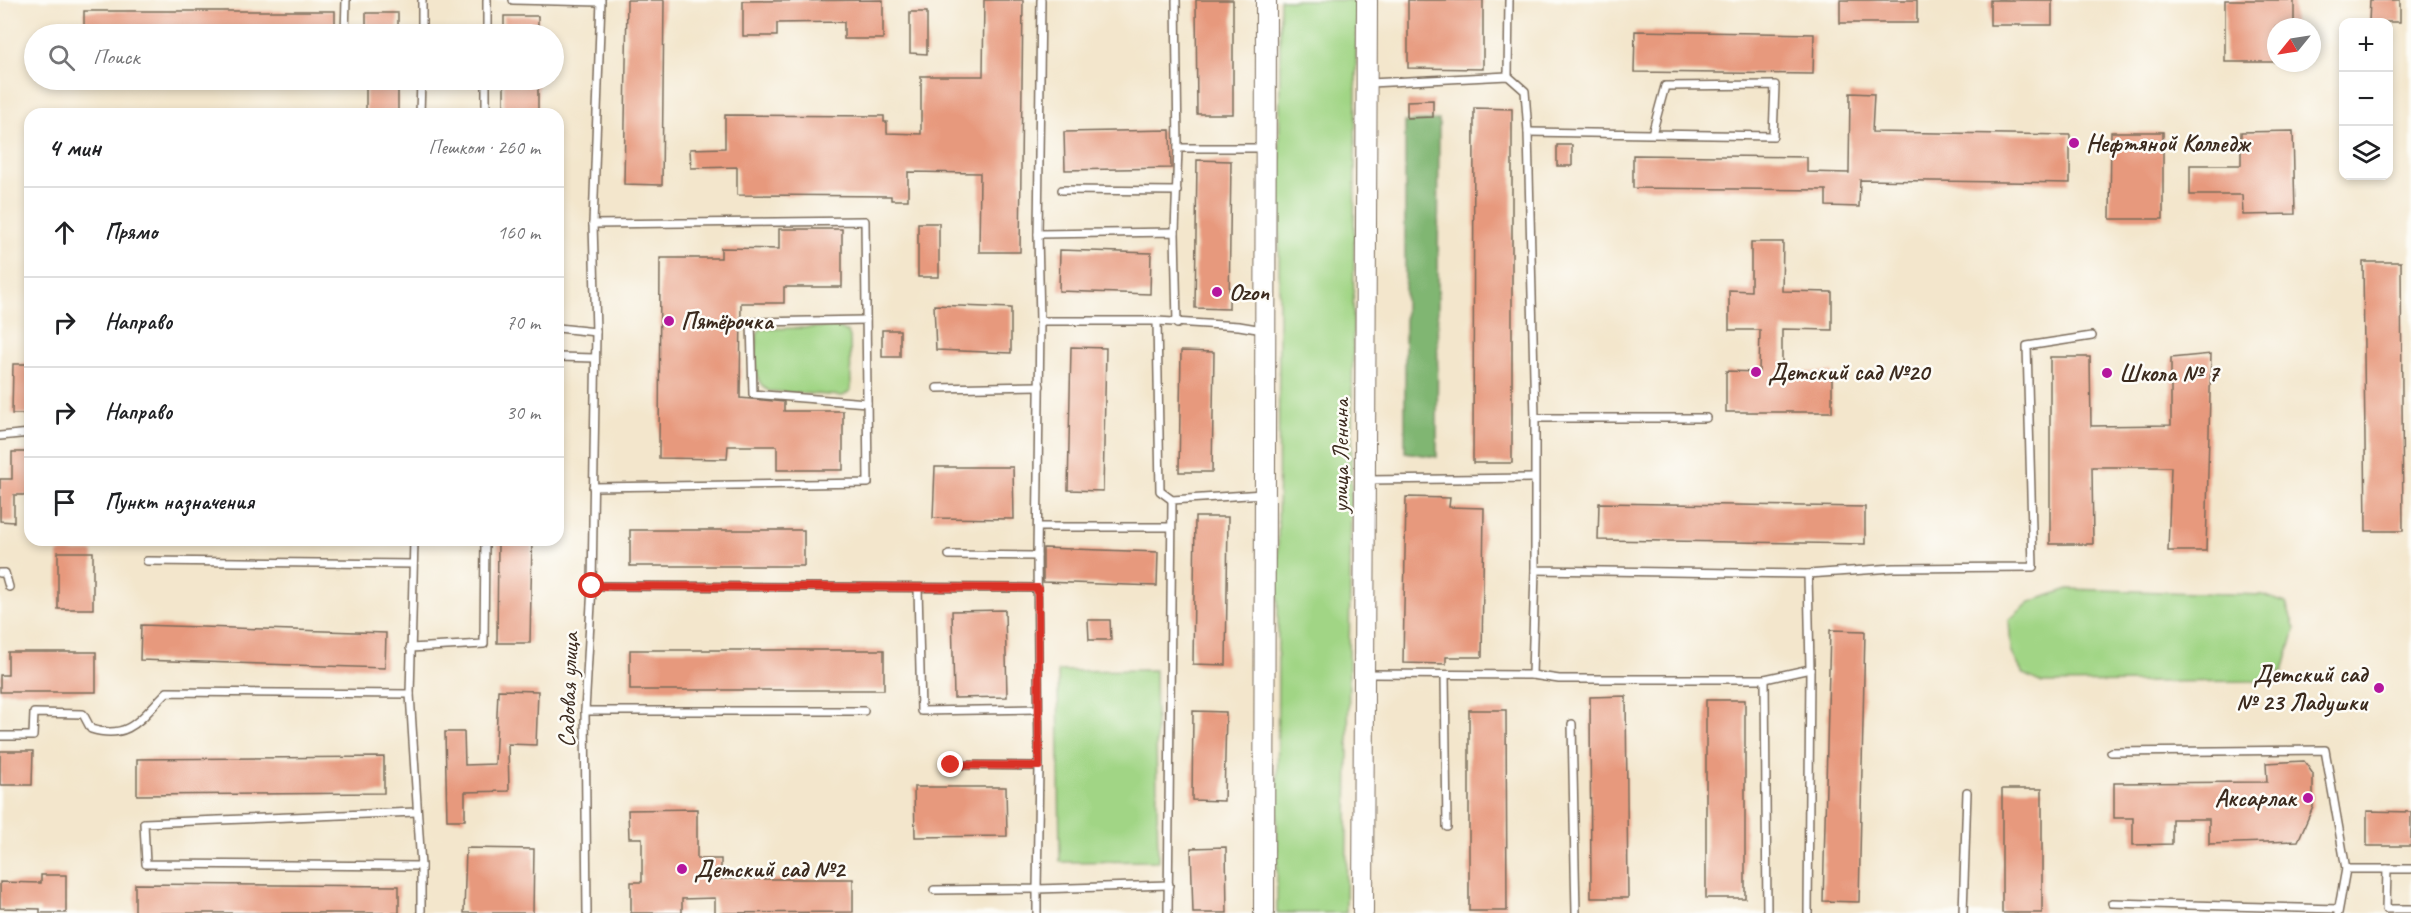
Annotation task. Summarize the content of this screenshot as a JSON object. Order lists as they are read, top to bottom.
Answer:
{
  "streets": {
    "main road": ["улица Ленина"],
    "lane": ["Садовая улица"]
  },
  "places": [
    "Нефтяной Колледж",
    "Ozon",
    "Пятёрочка",
    "Детский сад №20",
    "Школа № 7",
    "Детский сад № 23 Ладушки",
    "Аксарлак",
    "Детский сад №2"
  ],
  "north": "bottom left",
  "page": {
    "map_buttons": ["+", "−"],
    "search": "Поиск",
    "heading": ["4 мин", "Пешком · 260 m"],
    "list": [
      ["Прямо", "160 m"],
      ["Направо", "70 m"],
      ["Направо", "30 m"],
      "Пункт назначения"
    ]
  }
}
